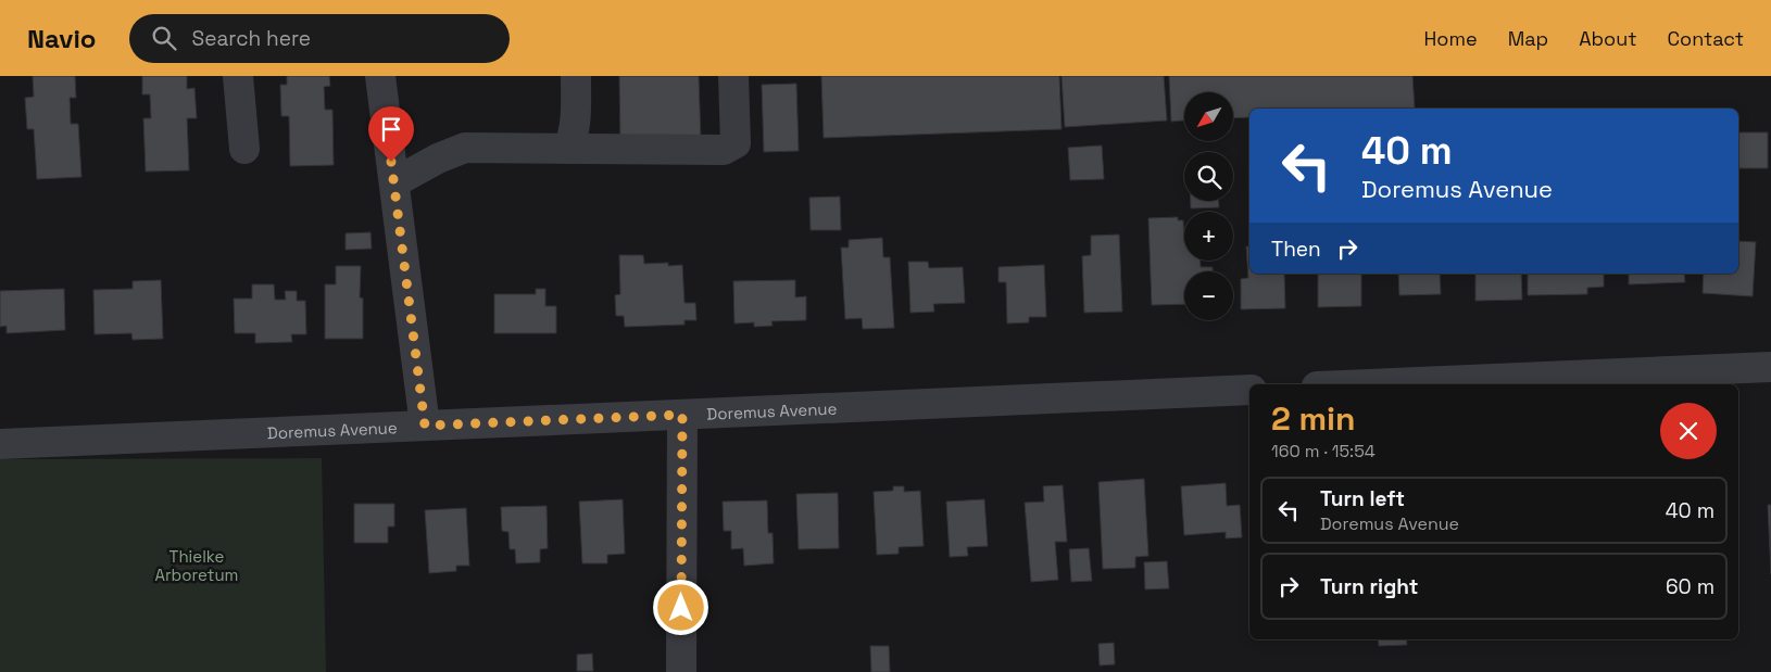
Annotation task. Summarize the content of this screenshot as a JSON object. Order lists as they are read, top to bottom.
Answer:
{
  "streets": {
    "street": ["Doremus Avenue"]
  },
  "parks": ["Thielke Arboretum"],
  "north": "bottom left",
  "page": {
    "header": "Navio",
    "search": "Search here",
    "nav": [
      "Home",
      "Map",
      "About",
      "Contact"
    ],
    "map_buttons": ["+", "−"],
    "turn": ["40 m", "Doremus Avenue"],
    "then": "Then",
    "heading": ["2 min", "160 m · 15:54"],
    "list": [
      {
        "name": "Turn left",
        "note": "Doremus Avenue",
        "value": "40 m"
      },
      {
        "name": "Turn right",
        "value": "60 m"
      }
    ]
  }
}
